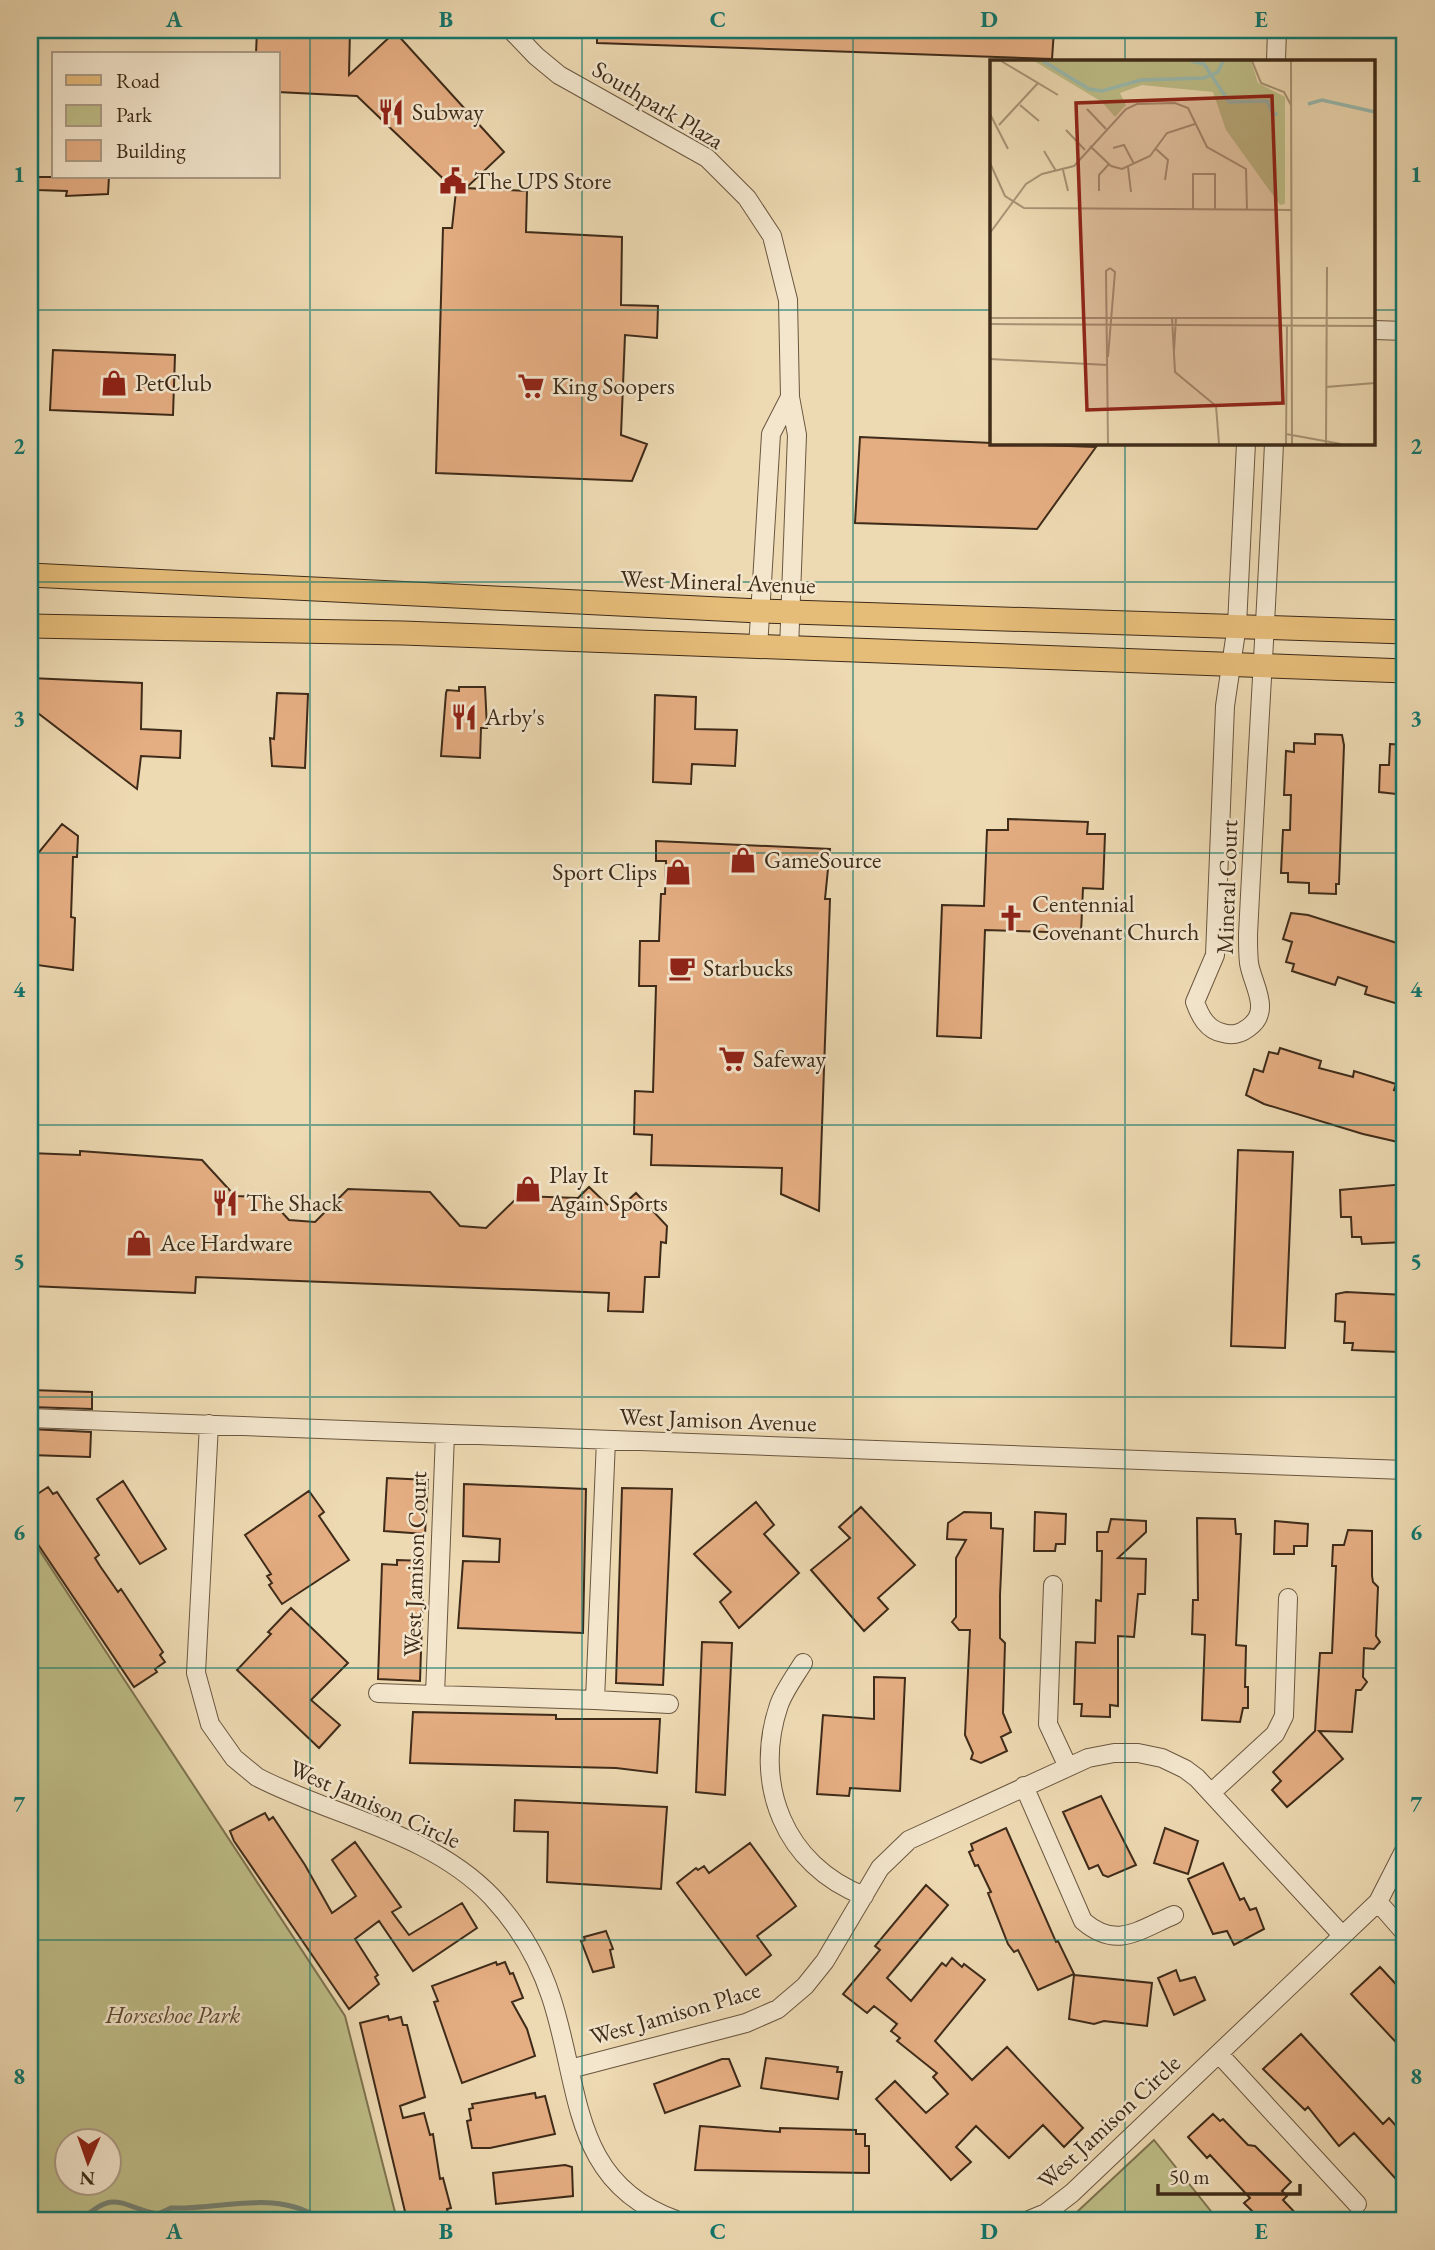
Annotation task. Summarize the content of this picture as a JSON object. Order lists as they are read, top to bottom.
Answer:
{
  "streets": {
    "main road": ["West Mineral Avenue"],
    "street": [
      "Southpark Plaza",
      "Mineral Court",
      "West Jamison Avenue",
      "West Jamison Court",
      "West Jamison Circle",
      "West Jamison Place"
    ]
  },
  "crossings": [
    ["Southpark Plaza", "West Mineral Avenue"],
    ["West Mineral Avenue", "Mineral Court"],
    ["West Jamison Avenue", "West Jamison Court"],
    ["West Jamison Avenue", "West Jamison Circle"],
    ["West Jamison Circle", "West Jamison Place"]
  ],
  "parks": ["Horseshoe Park"],
  "places": {
    "restaurant": ["Subway", "Arby's", "The Shack"],
    "public building": ["The UPS Store"],
    "shop": [
      "PetClub",
      "GameSource",
      "Sport Clips",
      "Play It Again Sports",
      "Ace Hardware"
    ],
    "supermarket": ["King Soopers", "Safeway"],
    "church": ["Centennial Covenant Church"],
    "cafe": ["Starbucks"]
  },
  "legend": ["Road", "Park", "Building"],
  "scale_bar": "50 m",
  "north": "bottom",
  "grid": {
    "columns": [
      "A",
      "B",
      "C",
      "D",
      "E"
    ],
    "rows": [
      "1",
      "2",
      "3",
      "4",
      "5",
      "6",
      "7",
      "8"
    ]
  }
}
